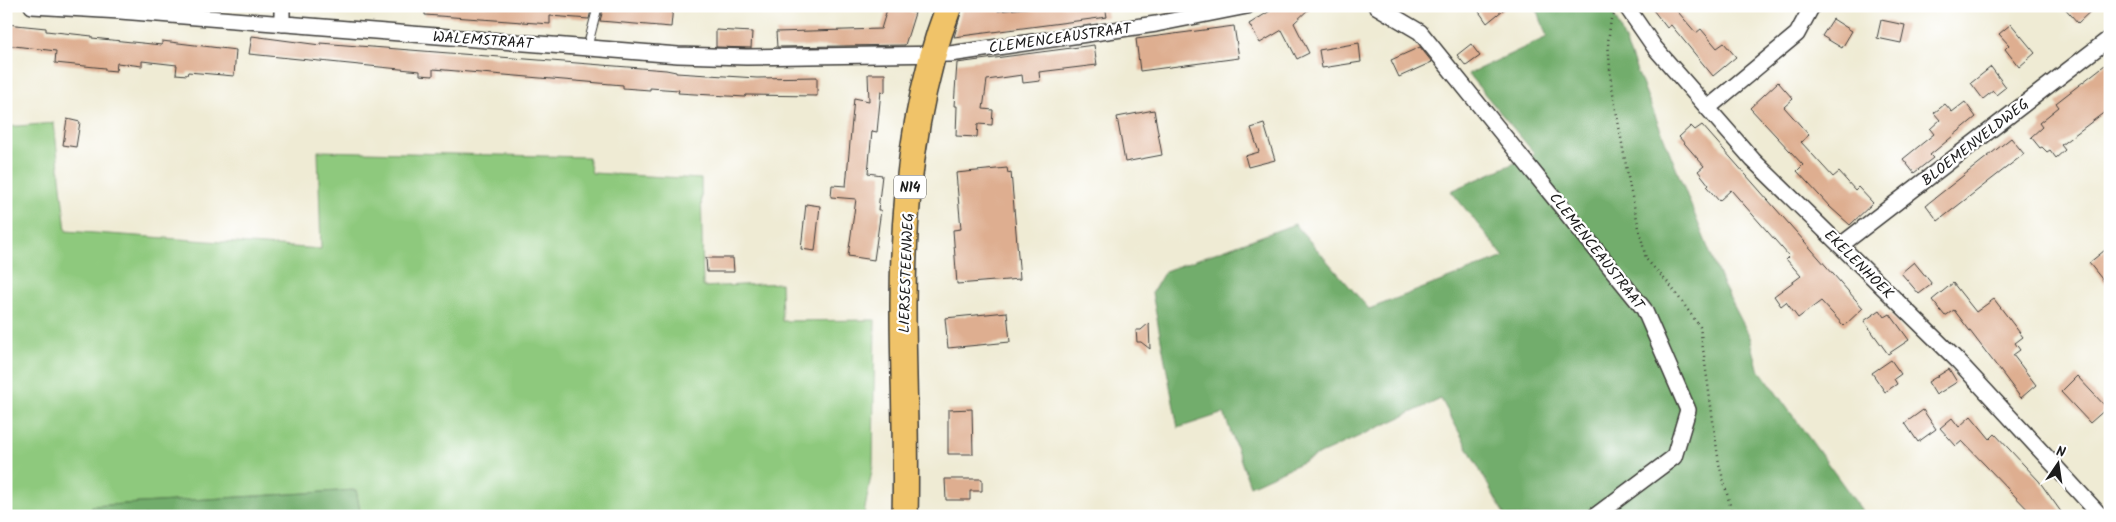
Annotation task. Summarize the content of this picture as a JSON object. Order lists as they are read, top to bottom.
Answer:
{
  "streets": {
    "main road": ["N14", "LIERSESTEENWEG"],
    "street": [
      "CLEMENCEAUSTRAAT",
      "WALEMSTRAAT",
      "BLOEMENVELDWEG",
      "EKELENHOEK"
    ]
  },
  "crossings": [
    ["CLEMENCEAUSTRAAT", "WALEMSTRAAT"],
    ["CLEMENCEAUSTRAAT", "LIERSESTEENWEG"],
    ["WALEMSTRAAT", "LIERSESTEENWEG"],
    ["BLOEMENVELDWEG", "EKELENHOEK"]
  ],
  "north": "top"
}
